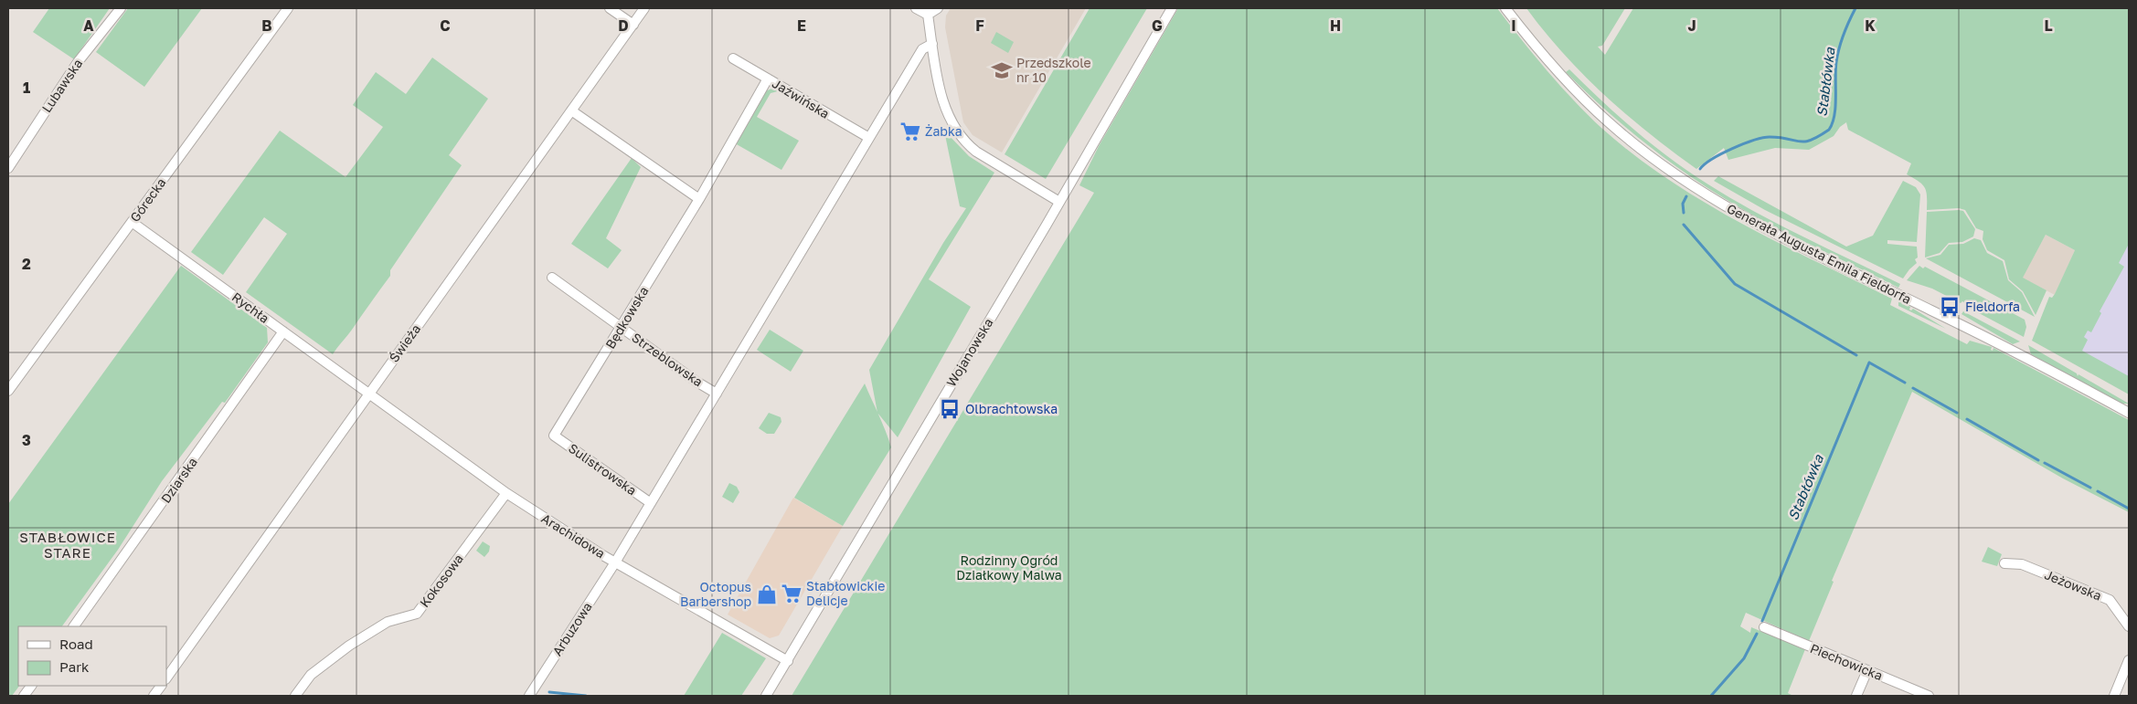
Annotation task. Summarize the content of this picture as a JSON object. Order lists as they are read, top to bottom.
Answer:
{
  "streets": {
    "street": [
      "Lubawska",
      "Jaźwińska",
      "Górecka",
      "Generała Augusta Emila Fieldorfa",
      "Rychła",
      "Będkowska",
      "Świeża",
      "Wojanowska",
      "Strzeblowska",
      "Sulistrowska",
      "Dziarska",
      "Arachidowa",
      "Kokosowa",
      "Jeżowska",
      "Arbuzowa",
      "Piechowicka"
    ]
  },
  "crossings": [
    ["Jaźwińska", "Będkowska"],
    ["Górecka", "Rychła"],
    ["Rychła", "Świeża"],
    ["Rychła", "Dziarska"],
    ["Rychła", "Arachidowa"],
    ["Będkowska", "Strzeblowska"],
    ["Będkowska", "Sulistrowska"],
    ["Świeża", "Arachidowa"],
    ["Wojanowska", "Arachidowa"],
    ["Arachidowa", "Kokosowa"],
    ["Arachidowa", "Arbuzowa"]
  ],
  "districts": ["STABŁOWICE STARE"],
  "water": ["Stabłówka"],
  "parks": ["Rodzinny Ogród Działkowy Malwa"],
  "places": {
    "school or university": ["Przedszkole nr 10"],
    "supermarket": ["Żabka", "Stabłowickie Delicje"],
    "bus stop": ["Fieldorfa", "Olbrachtowska"],
    "shop": ["Octopus Barbershop"]
  },
  "legend": ["Road", "Park"],
  "grid": {
    "columns": [
      "A",
      "B",
      "C",
      "D",
      "E",
      "F",
      "G",
      "H",
      "I",
      "J",
      "K",
      "L"
    ],
    "rows": ["1", "2", "3"]
  }
}
